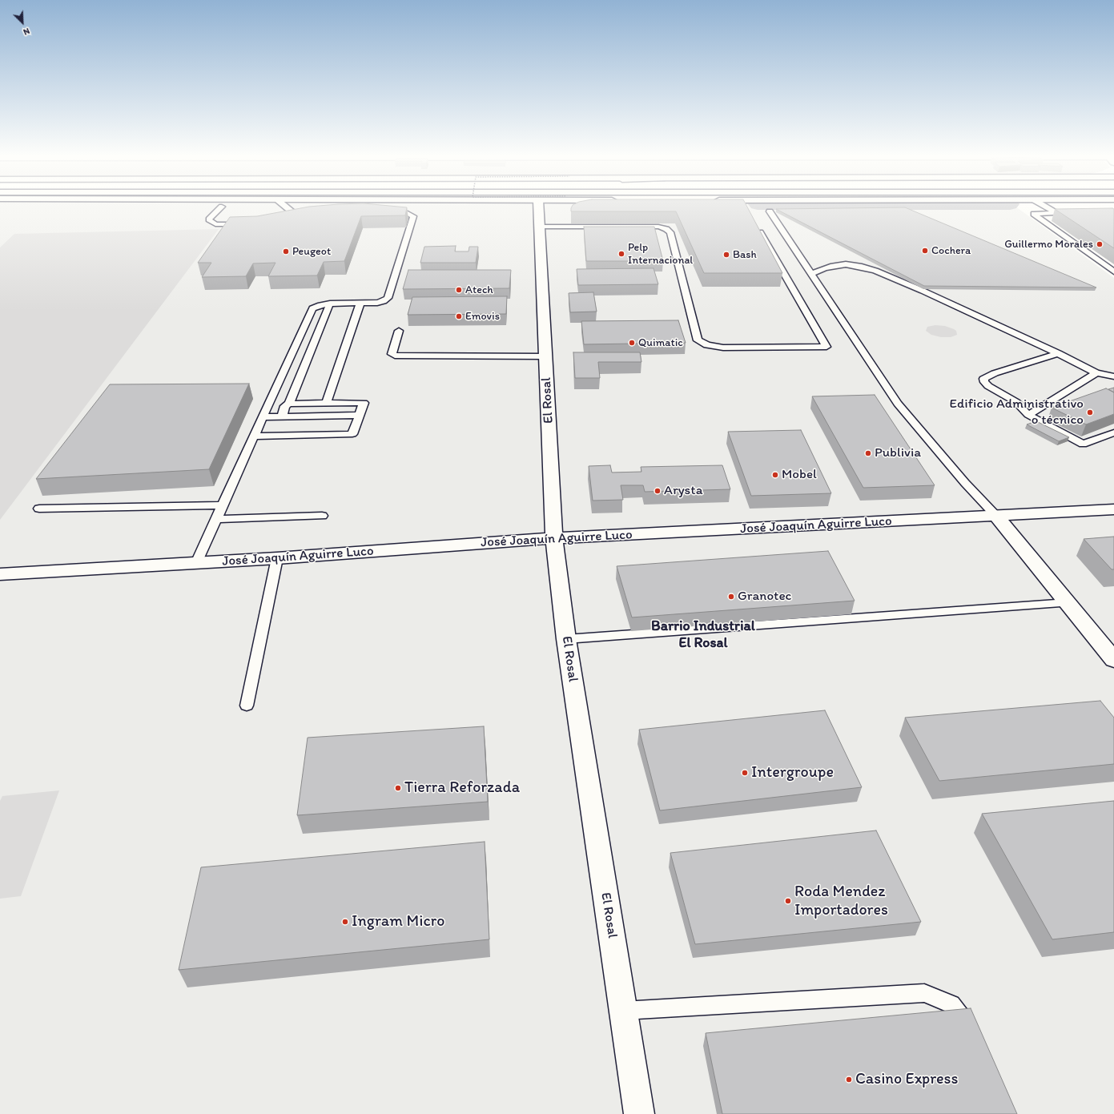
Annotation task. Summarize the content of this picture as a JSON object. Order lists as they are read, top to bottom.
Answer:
{
  "streets": {
    "main road": ["El Rosal", "José Joaquín Aguirre Luco"]
  },
  "crossings": [
    ["El Rosal", "José Joaquín Aguirre Luco"]
  ],
  "districts": ["Barrio Industrial El Rosal"],
  "places": [
    "Guillermo Morales",
    "Cochera",
    "Peugeot",
    "Pelp Internacional",
    "Bash",
    "Atech",
    "Emovis",
    "Quimatic",
    "Edificio Administrativo o técnico",
    "Publivia",
    "Mobel",
    "Arysta",
    "Granotec",
    "Intergroupe",
    "Tierra Reforzada",
    "Roda Mendez Importadores",
    "Ingram Micro",
    "Casino Express"
  ],
  "north": "bottom right"
}
